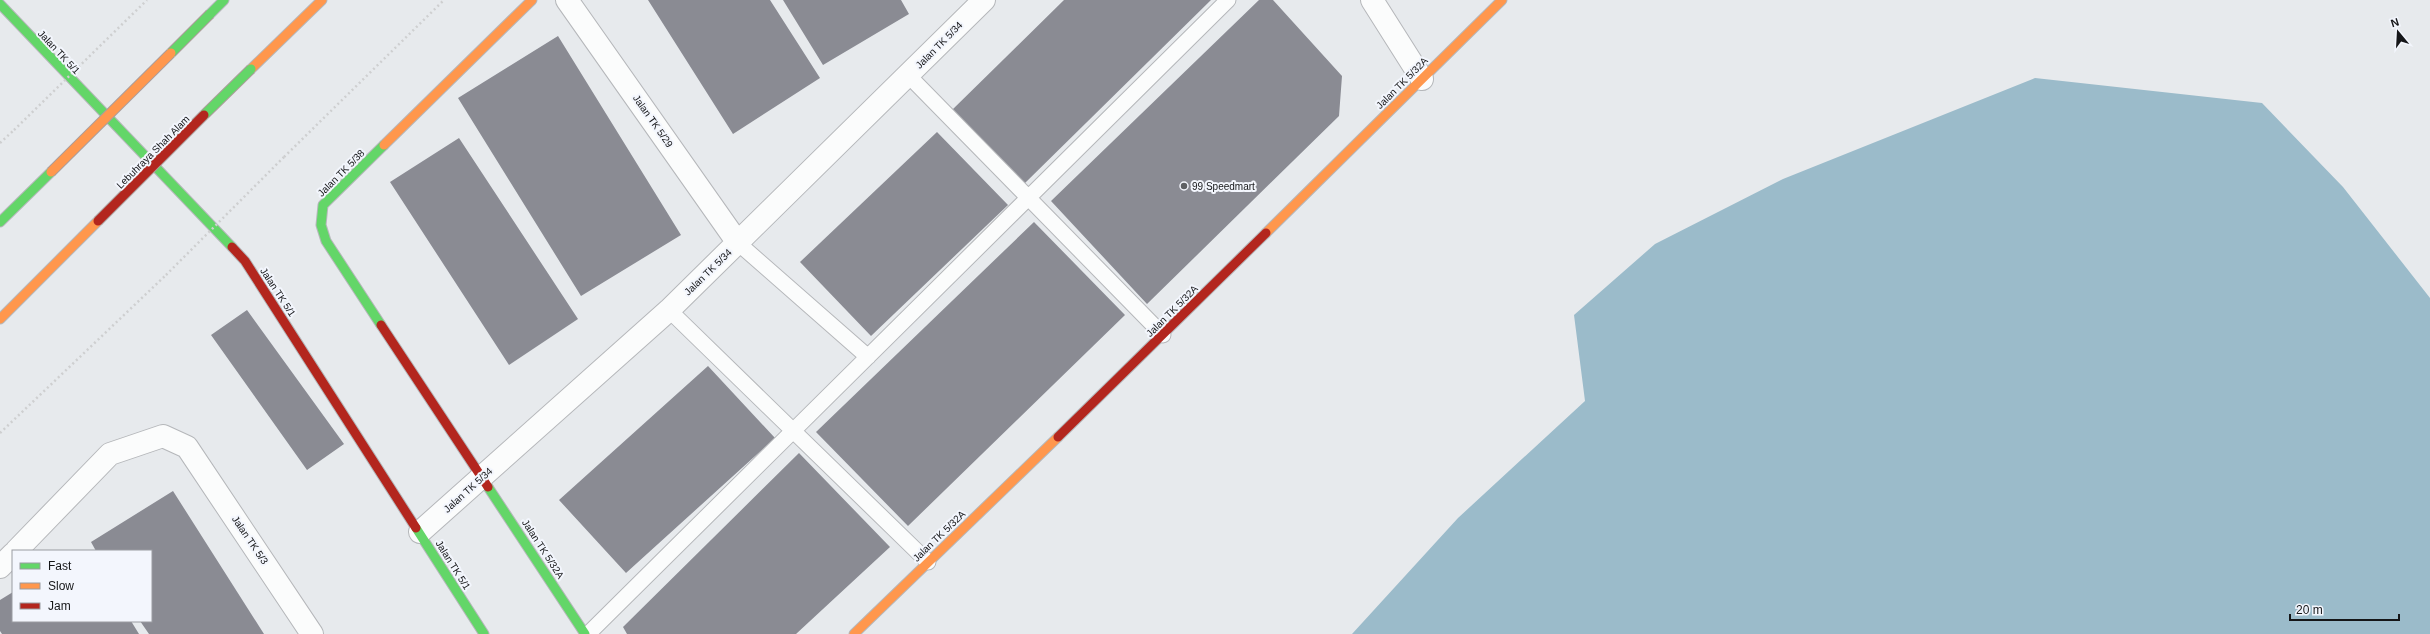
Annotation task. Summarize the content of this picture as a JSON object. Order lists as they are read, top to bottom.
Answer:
{
  "streets": {
    "main road": [
      "Jalan TK 5/1",
      "Jalan TK 5/32A",
      "Lebuhraya Shah Alam",
      "Jalan TK 5/38"
    ],
    "street": ["Jalan TK 5/34", "Jalan TK 5/29", "Jalan TK 5/3"]
  },
  "crossings": [
    ["Jalan TK 5/34", "Jalan TK 5/1"],
    ["Jalan TK 5/34", "Jalan TK 5/32A"],
    ["Jalan TK 5/34", "Jalan TK 5/29"],
    ["Jalan TK 5/34", "Jalan TK 5/38"],
    ["Jalan TK 5/32A", "Jalan TK 5/38"]
  ],
  "places": ["99 Speedmart"],
  "legend": ["Fast", "Slow", "Jam"],
  "scale_bar": "20 m",
  "north": "top"
}
